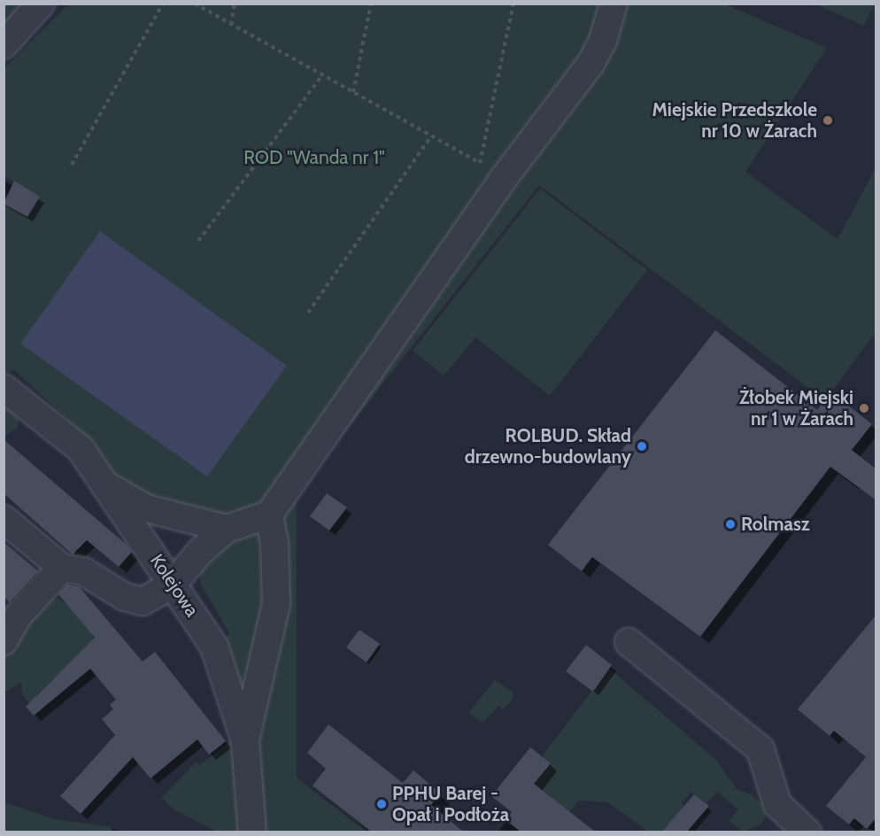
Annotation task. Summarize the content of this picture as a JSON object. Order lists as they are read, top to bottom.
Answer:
{
  "streets": {
    "street": ["Kolejowa"]
  },
  "parks": ["ROD \"Wanda nr 1\""],
  "places": [
    "Miejskie Przedszkole nr 10 w Żarach",
    "Żłobek Miejski nr 1 w Żarach",
    "ROLBUD. Skład drzewno-budowlany",
    "Rolmasz",
    "PPHU Barej - Opał i Podłoża"
  ]
}
